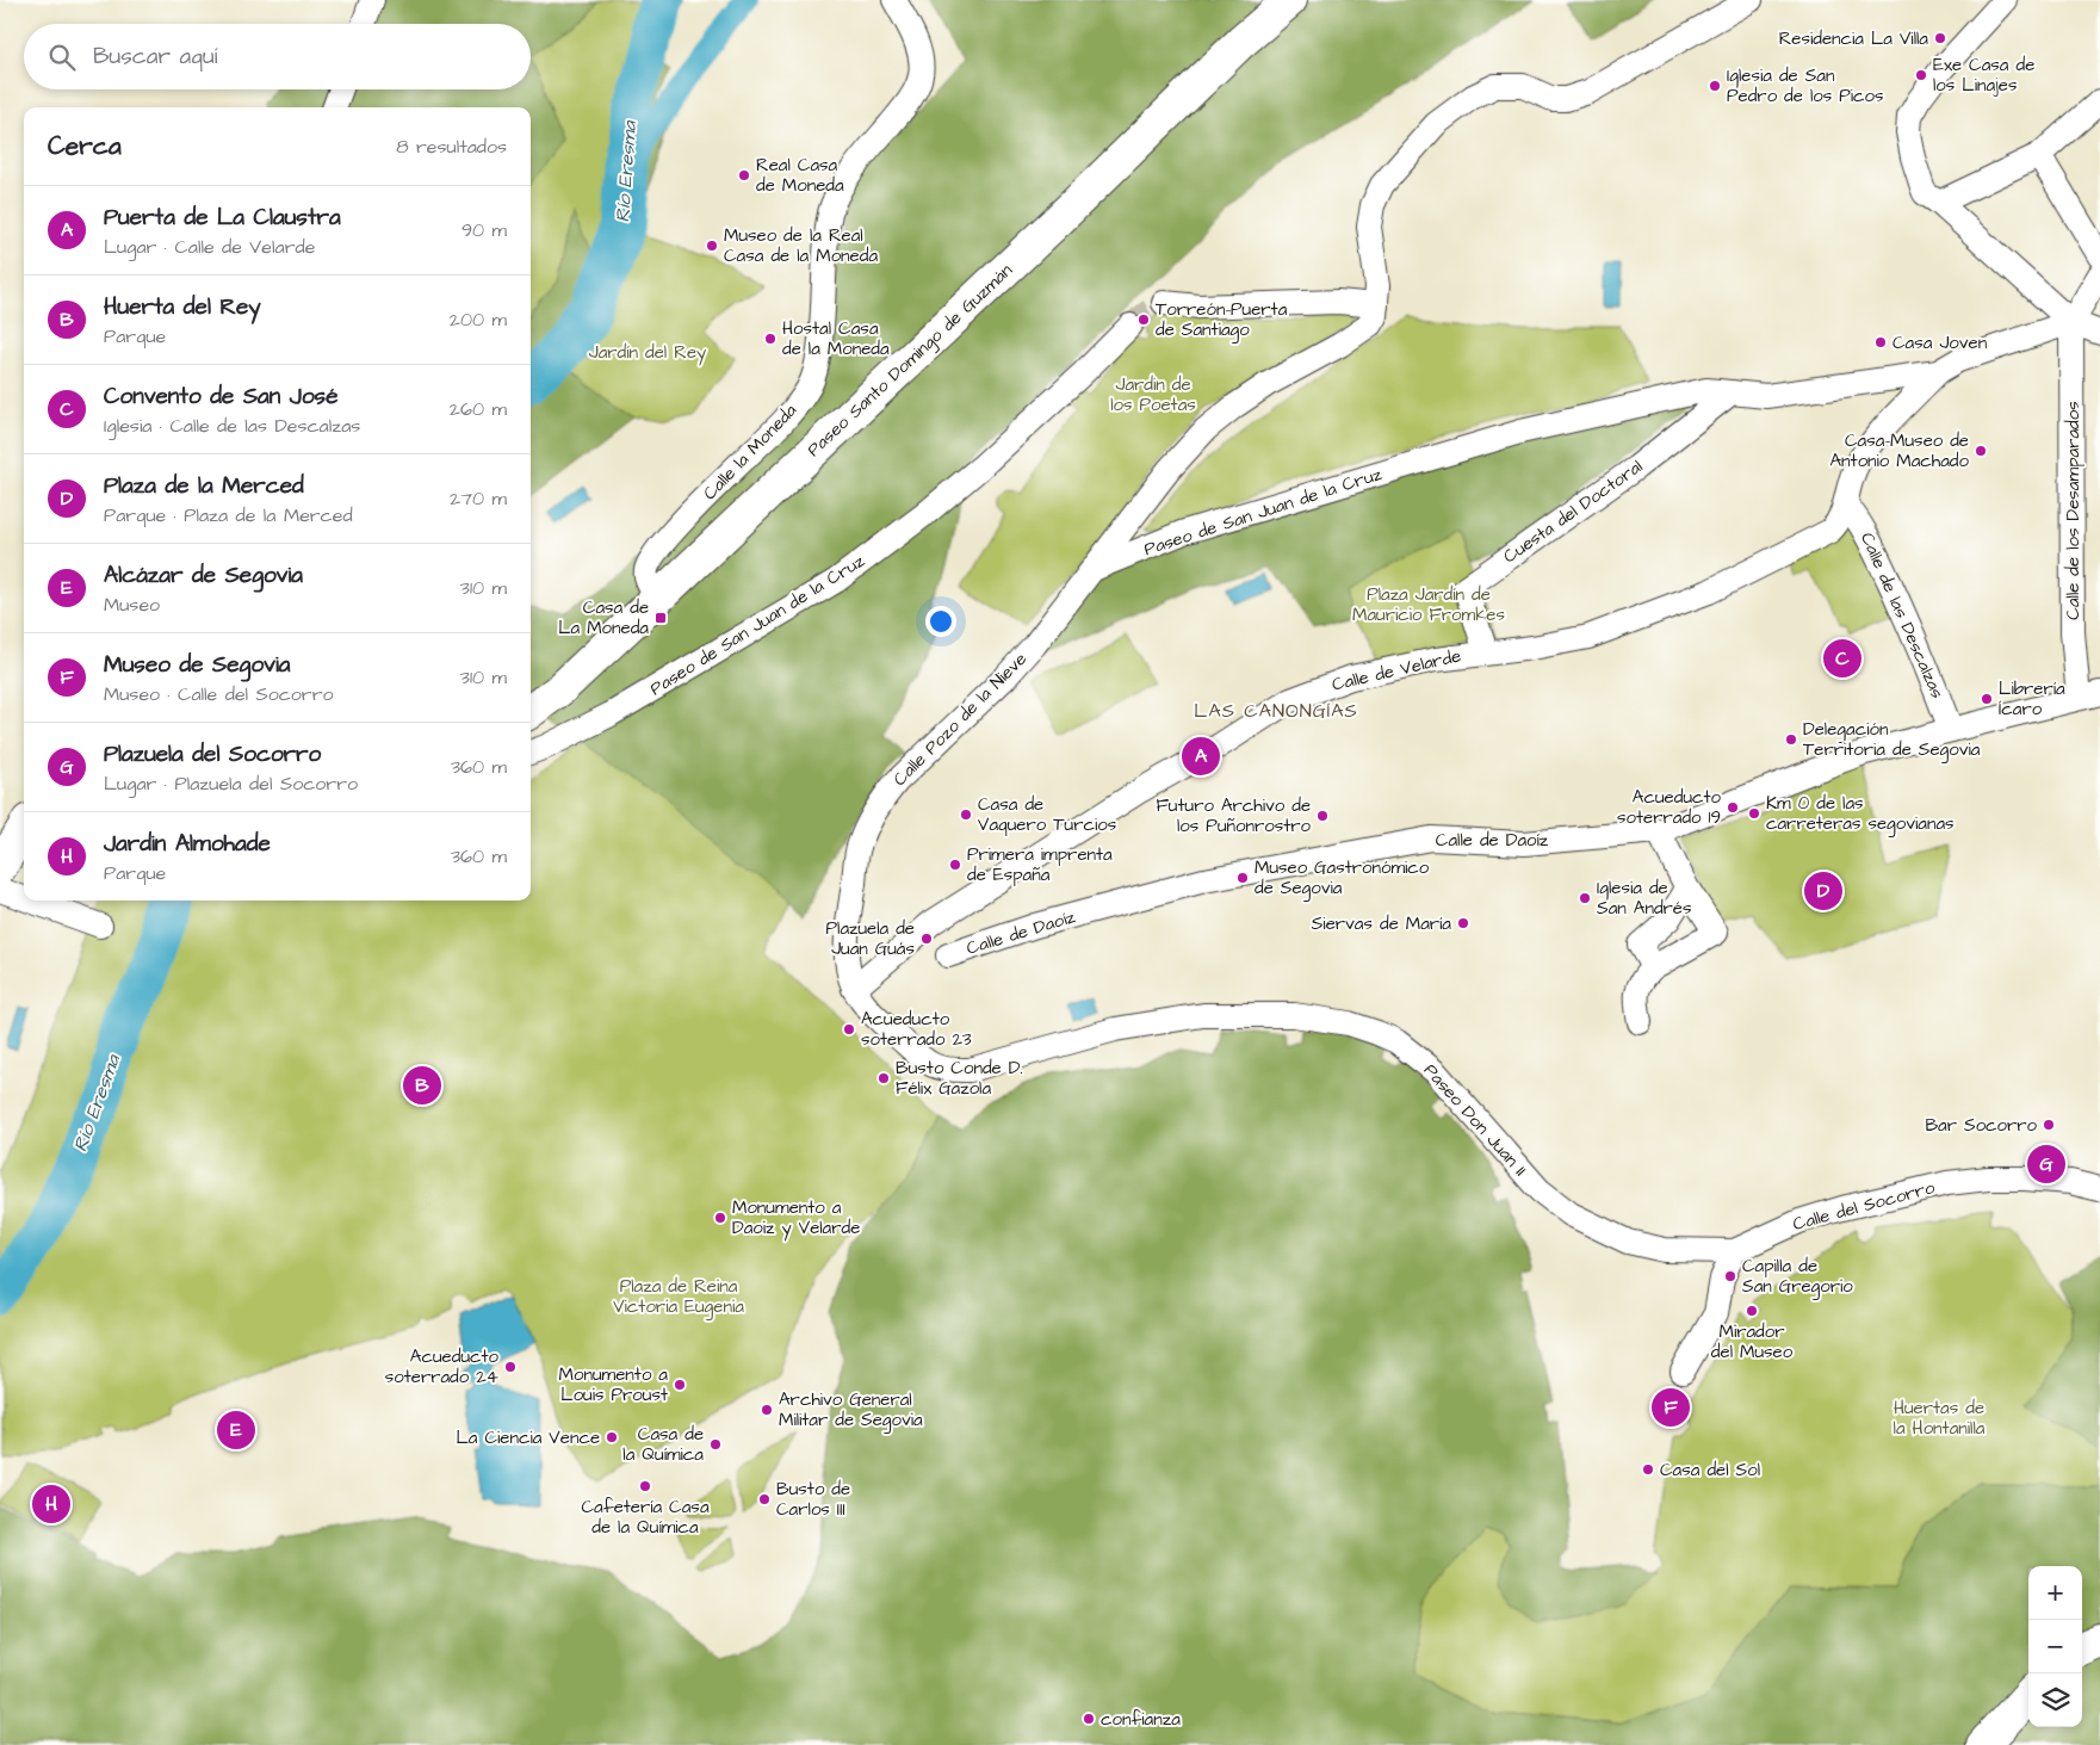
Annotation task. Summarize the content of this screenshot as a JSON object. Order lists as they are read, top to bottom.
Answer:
{
  "streets": {
    "main road": ["Paseo Santo Domingo de Guzmán"],
    "street": [
      "Calle la Moneda",
      "Calle de los Desamparados",
      "Paseo de San Juan de la Cruz",
      "Cuesta del Doctoral",
      "Calle de las Descalzas",
      "Calle de Velarde",
      "Calle Pozo de la Nieve",
      "Calle de Daoíz",
      "Paseo Don Juan II",
      "Calle del Socorro"
    ]
  },
  "crossings": [
    ["Paseo Santo Domingo de Guzmán", "Calle la Moneda"],
    ["Calle de los Desamparados", "Paseo de San Juan de la Cruz"],
    ["Calle de los Desamparados", "Calle de Daoíz"],
    ["Paseo de San Juan de la Cruz", "Cuesta del Doctoral"],
    ["Paseo de San Juan de la Cruz", "Calle Pozo de la Nieve"],
    ["Cuesta del Doctoral", "Calle de Velarde"],
    ["Calle de las Descalzas", "Calle de Velarde"],
    ["Calle de las Descalzas", "Calle de Daoíz"],
    ["Calle de Velarde", "Calle Pozo de la Nieve"],
    ["Calle de Velarde", "Paseo Don Juan II"],
    ["Calle Pozo de la Nieve", "Paseo Don Juan II"],
    ["Paseo Don Juan II", "Calle del Socorro"]
  ],
  "districts": ["LAS CANONGÍAS"],
  "water": ["Río Eresma"],
  "parks": [
    "Jardín del Rey",
    "Jardin de los Poetas",
    "Plaza Jardín de Mauricio Fromkes",
    "Plaza de Reina Victoria Eugenia",
    "Huertas de la Hontanilla"
  ],
  "places": {
    "other": [
      "Residencia La Villa",
      "Exe Casa de los Linajes",
      "Iglesia de San Pedro de los Picos",
      "Real Casa de Moneda",
      "Museo de la Real Casa de la Moneda",
      "Torreón-Puerta de Santiago",
      "Hostal Casa de la Moneda",
      "Casa Joven",
      "Casa-Museo de Antonio Machado",
      "Librería Ícaro",
      "Delegación Territoria de Segovia",
      "Acueducto soterrado 19",
      "Km 0 de las carreteras segovianas",
      "Casa de Vaquero Turcios",
      "Futuro Archivo de los Puñonrostro",
      "Primera imprenta de España",
      "Museo Gastronómico de Segovia",
      "Iglesia de San Andrés",
      "Siervas de María",
      "Plazuela de Juan Guás",
      "Acueducto soterrado 23",
      "Busto Conde D. Félix Gazola",
      "Bar Socorro",
      "Monumento a Daoiz y Velarde",
      "Capilla de San Gregorio",
      "Mirador del Museo",
      "Acueducto soterrado 24",
      "Monumento a Louis Proust",
      "Archivo General Militar de Segovia",
      "La Ciencia Vence",
      "Casa de la Química",
      "Casa del Sol",
      "Cafetería Casa de la Química",
      "Busto de Carlos III",
      "confianza"
    ],
    "transit": ["Casa de La Moneda"]
  },
  "page": {
    "search": "Buscar aquí",
    "heading": ["Cerca", "8 resultados"],
    "list": [
      {
        "mark": "A",
        "name": "Puerta de La Claustra",
        "note": "Lugar · Calle de Velarde",
        "value": "90 m"
      },
      {
        "mark": "B",
        "name": "Huerta del Rey",
        "note": "Parque",
        "value": "200 m"
      },
      {
        "mark": "C",
        "name": "Convento de San José",
        "note": "Iglesia · Calle de las Descalzas",
        "value": "260 m"
      },
      {
        "mark": "D",
        "name": "Plaza de la Merced",
        "note": "Parque · Plaza de la Merced",
        "value": "270 m"
      },
      {
        "mark": "E",
        "name": "Alcázar de Segovia",
        "note": "Museo",
        "value": "310 m"
      },
      {
        "mark": "F",
        "name": "Museo de Segovia",
        "note": "Museo · Calle del Socorro",
        "value": "310 m"
      },
      {
        "mark": "G",
        "name": "Plazuela del Socorro",
        "note": "Lugar · Plazuela del Socorro",
        "value": "360 m"
      },
      {
        "mark": "H",
        "name": "Jardin Almohade",
        "note": "Parque",
        "value": "360 m"
      }
    ],
    "pins": [
      "C",
      "A",
      "D",
      "B",
      "G",
      "F",
      "E",
      "H"
    ],
    "map_buttons": ["+", "−"]
  }
}
